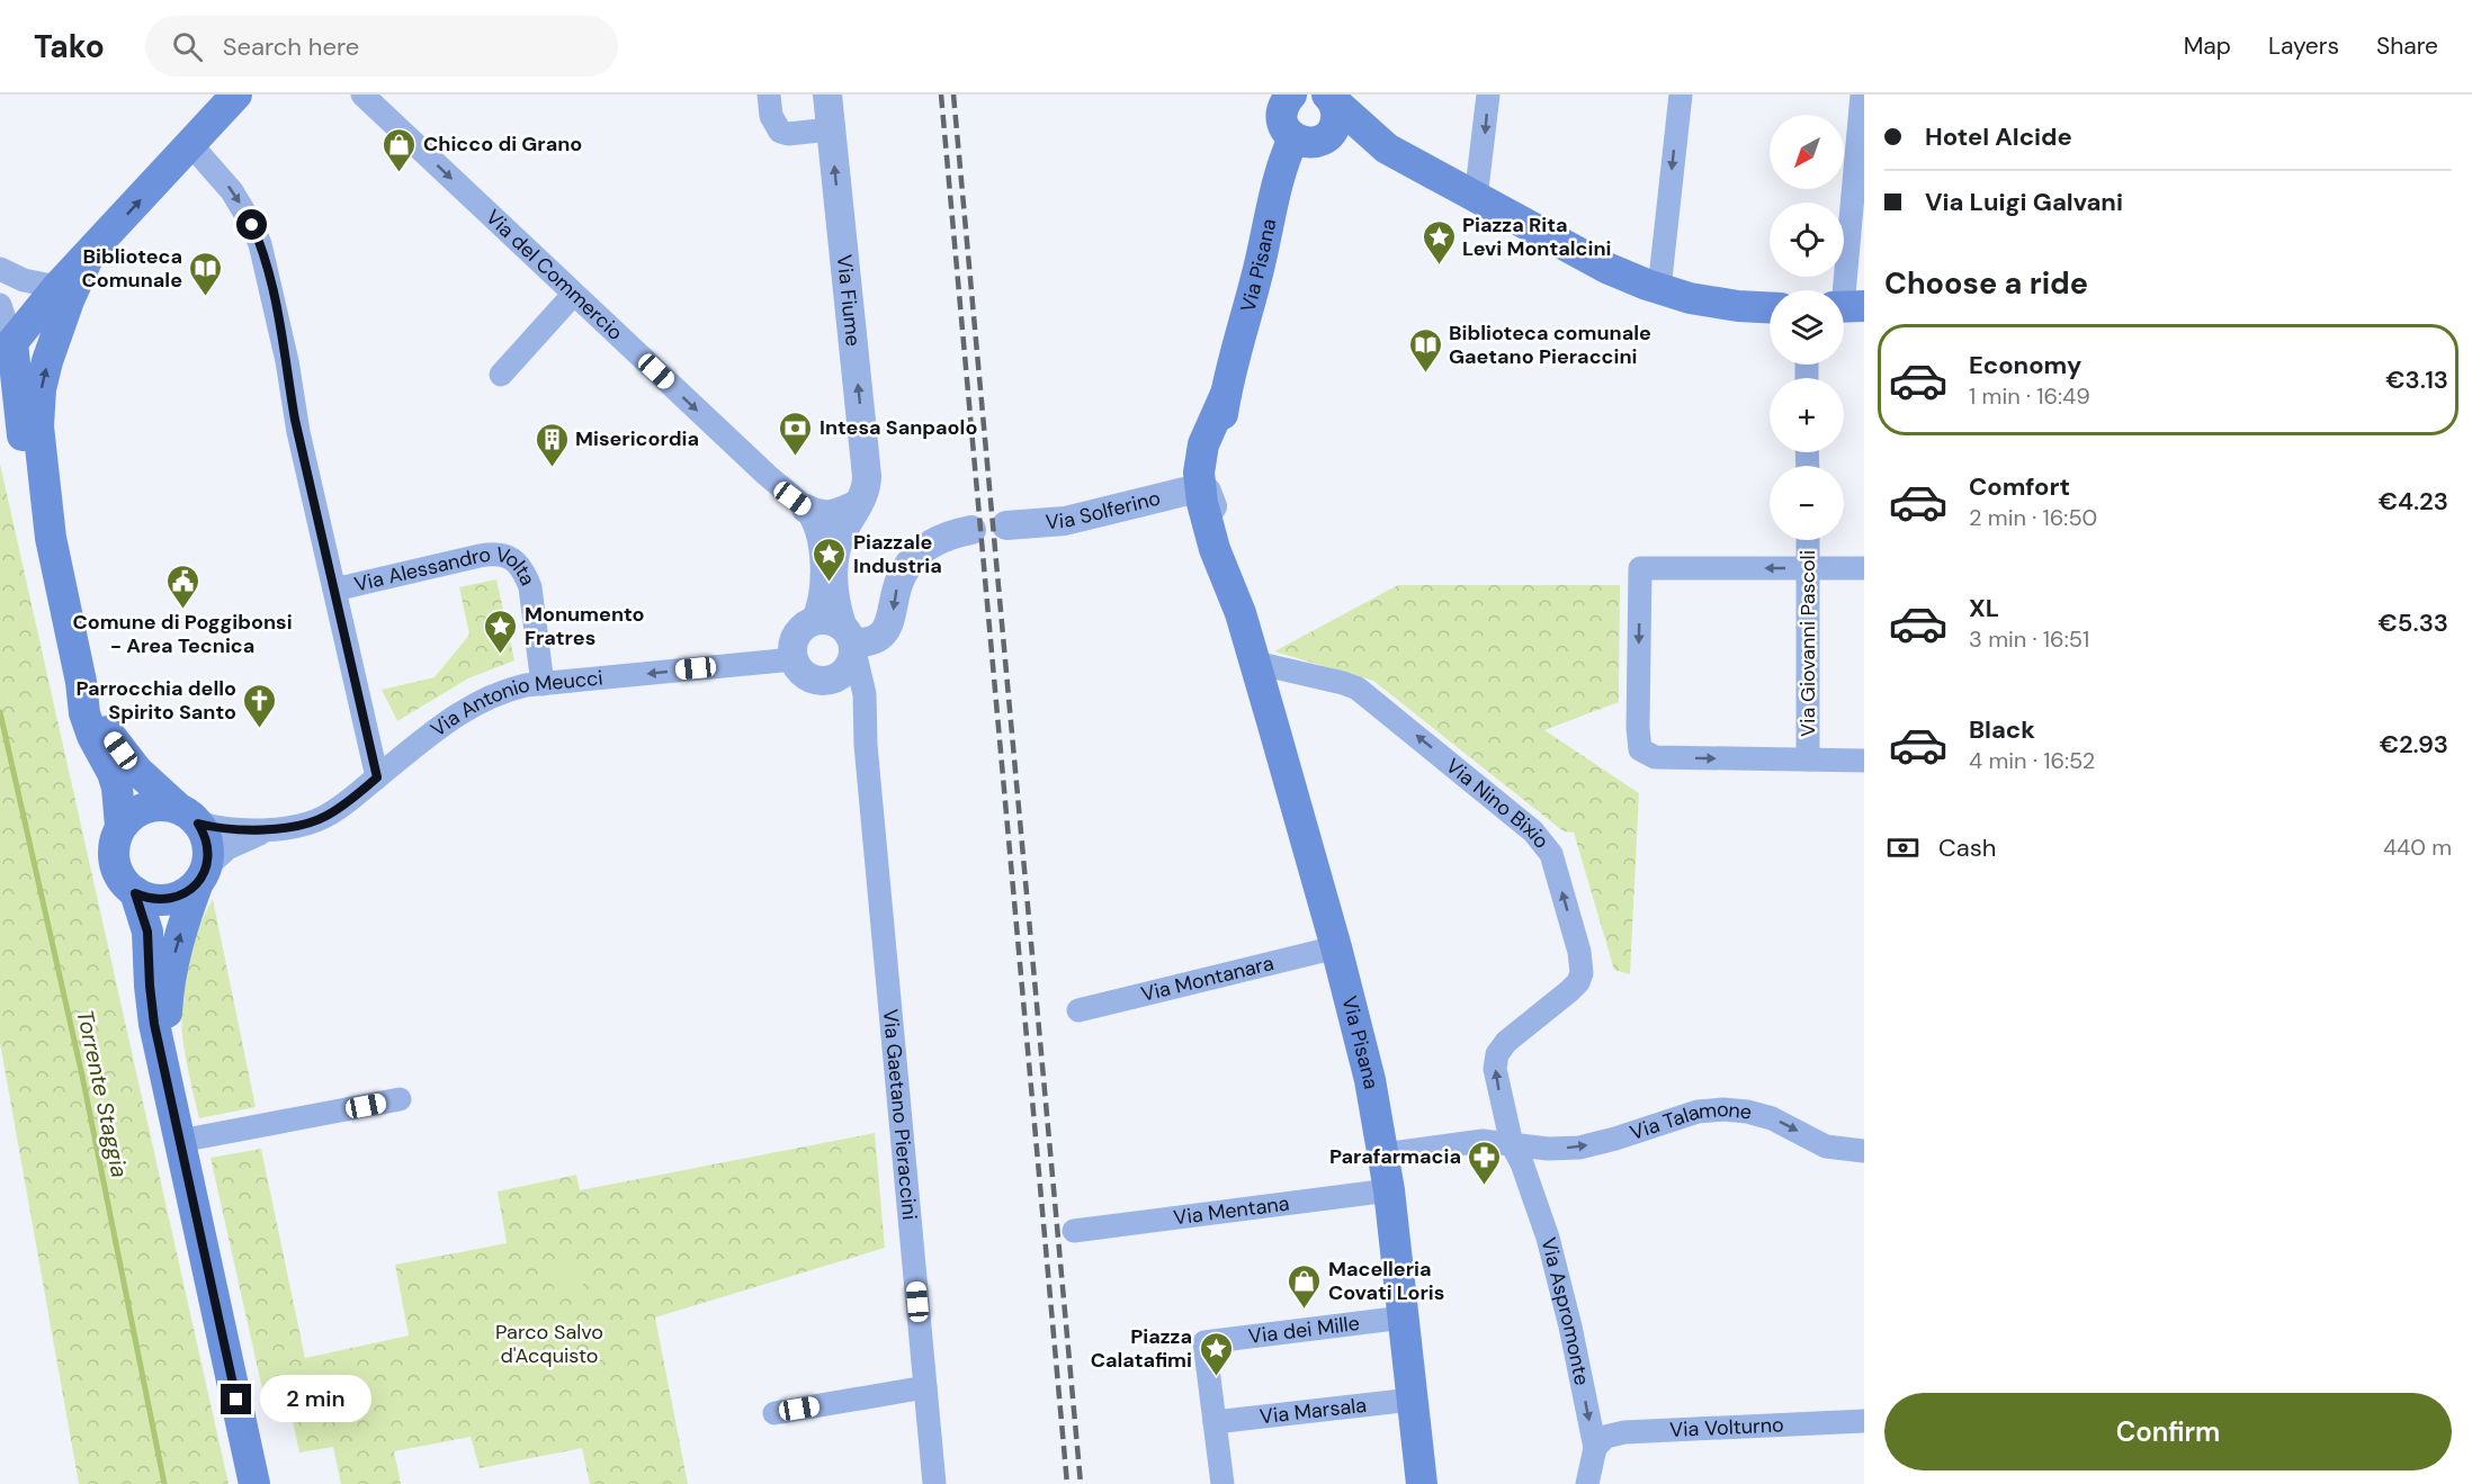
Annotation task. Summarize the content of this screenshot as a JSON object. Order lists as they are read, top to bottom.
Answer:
{
  "streets": {
    "main road": ["Via Pisana"],
    "street": [
      "Via del Commercio",
      "Via Fiume",
      "Via Solferino",
      "Via Alessandro Volta",
      "Via Giovanni Pascoli",
      "Via Antonio Meucci",
      "Via Nino Bixio",
      "Via Montanara",
      "Via Gaetano Pieraccini",
      "Via Talamone",
      "Via Mentana",
      "Via Aspromonte",
      "Via dei Mille",
      "Via Marsala",
      "Via Volturno"
    ]
  },
  "crossings": [
    ["Via Pisana", "Via Solferino"],
    ["Via Pisana", "Via Nino Bixio"],
    ["Via Pisana", "Via Montanara"],
    ["Via Pisana", "Via Talamone"],
    ["Via Pisana", "Via Mentana"],
    ["Via Pisana", "Via dei Mille"],
    ["Via Pisana", "Via Marsala"],
    ["Via Alessandro Volta", "Via Antonio Meucci"],
    ["Via Antonio Meucci", "Via Gaetano Pieraccini"],
    ["Via Nino Bixio", "Via Talamone"],
    ["Via Nino Bixio", "Via Aspromonte"],
    ["Via Talamone", "Via Aspromonte"],
    ["Via Aspromonte", "Via Volturno"],
    ["Via dei Mille", "Via Marsala"]
  ],
  "one_way": [
    "Via del Commercio",
    "Via Fiume",
    "Via Alessandro Volta",
    "Via Talamone",
    "Via Aspromonte"
  ],
  "water": ["Torrente Staggia"],
  "parks": ["Parco Salvo d'Acquisto"],
  "places": {
    "shop": ["Chicco di Grano", "Macelleria Covati Loris"],
    "place": [
      "Piazza Rita Levi Montalcini",
      "Piazzale Industria",
      "Monumento Fratres",
      "Piazza Calatafimi"
    ],
    "library": ["Biblioteca Comunale", "Biblioteca comunale Gaetano Pieraccini"],
    "bank": ["Intesa Sanpaolo"],
    "building": ["Misericordia"],
    "public building": ["Comune di Poggibonsi - Area Tecnica"],
    "church": ["Parrocchia dello Spirito Santo"],
    "pharmacy": ["Parafarmacia"]
  },
  "north": "bottom left",
  "page": {
    "header": "Tako",
    "search": "Search here",
    "nav": ["Map", "Layers", "Share"],
    "banner": ["Hotel Alcide", "Via Luigi Galvani"],
    "map_buttons": ["+", "−"],
    "heading": "Choose a ride",
    "list": [
      {
        "name": "Economy",
        "note": "1 min · 16:49",
        "value": "€3.13"
      },
      {
        "name": "Comfort",
        "note": "2 min · 16:50",
        "value": "€4.23"
      },
      {
        "name": "XL",
        "note": "3 min · 16:51",
        "value": "€5.33"
      },
      {
        "name": "Black",
        "note": "4 min · 16:52",
        "value": "€2.93"
      }
    ],
    "pay": ["Cash", "440 m"],
    "bubble": "2 min",
    "buttons": "Confirm"
  }
}
